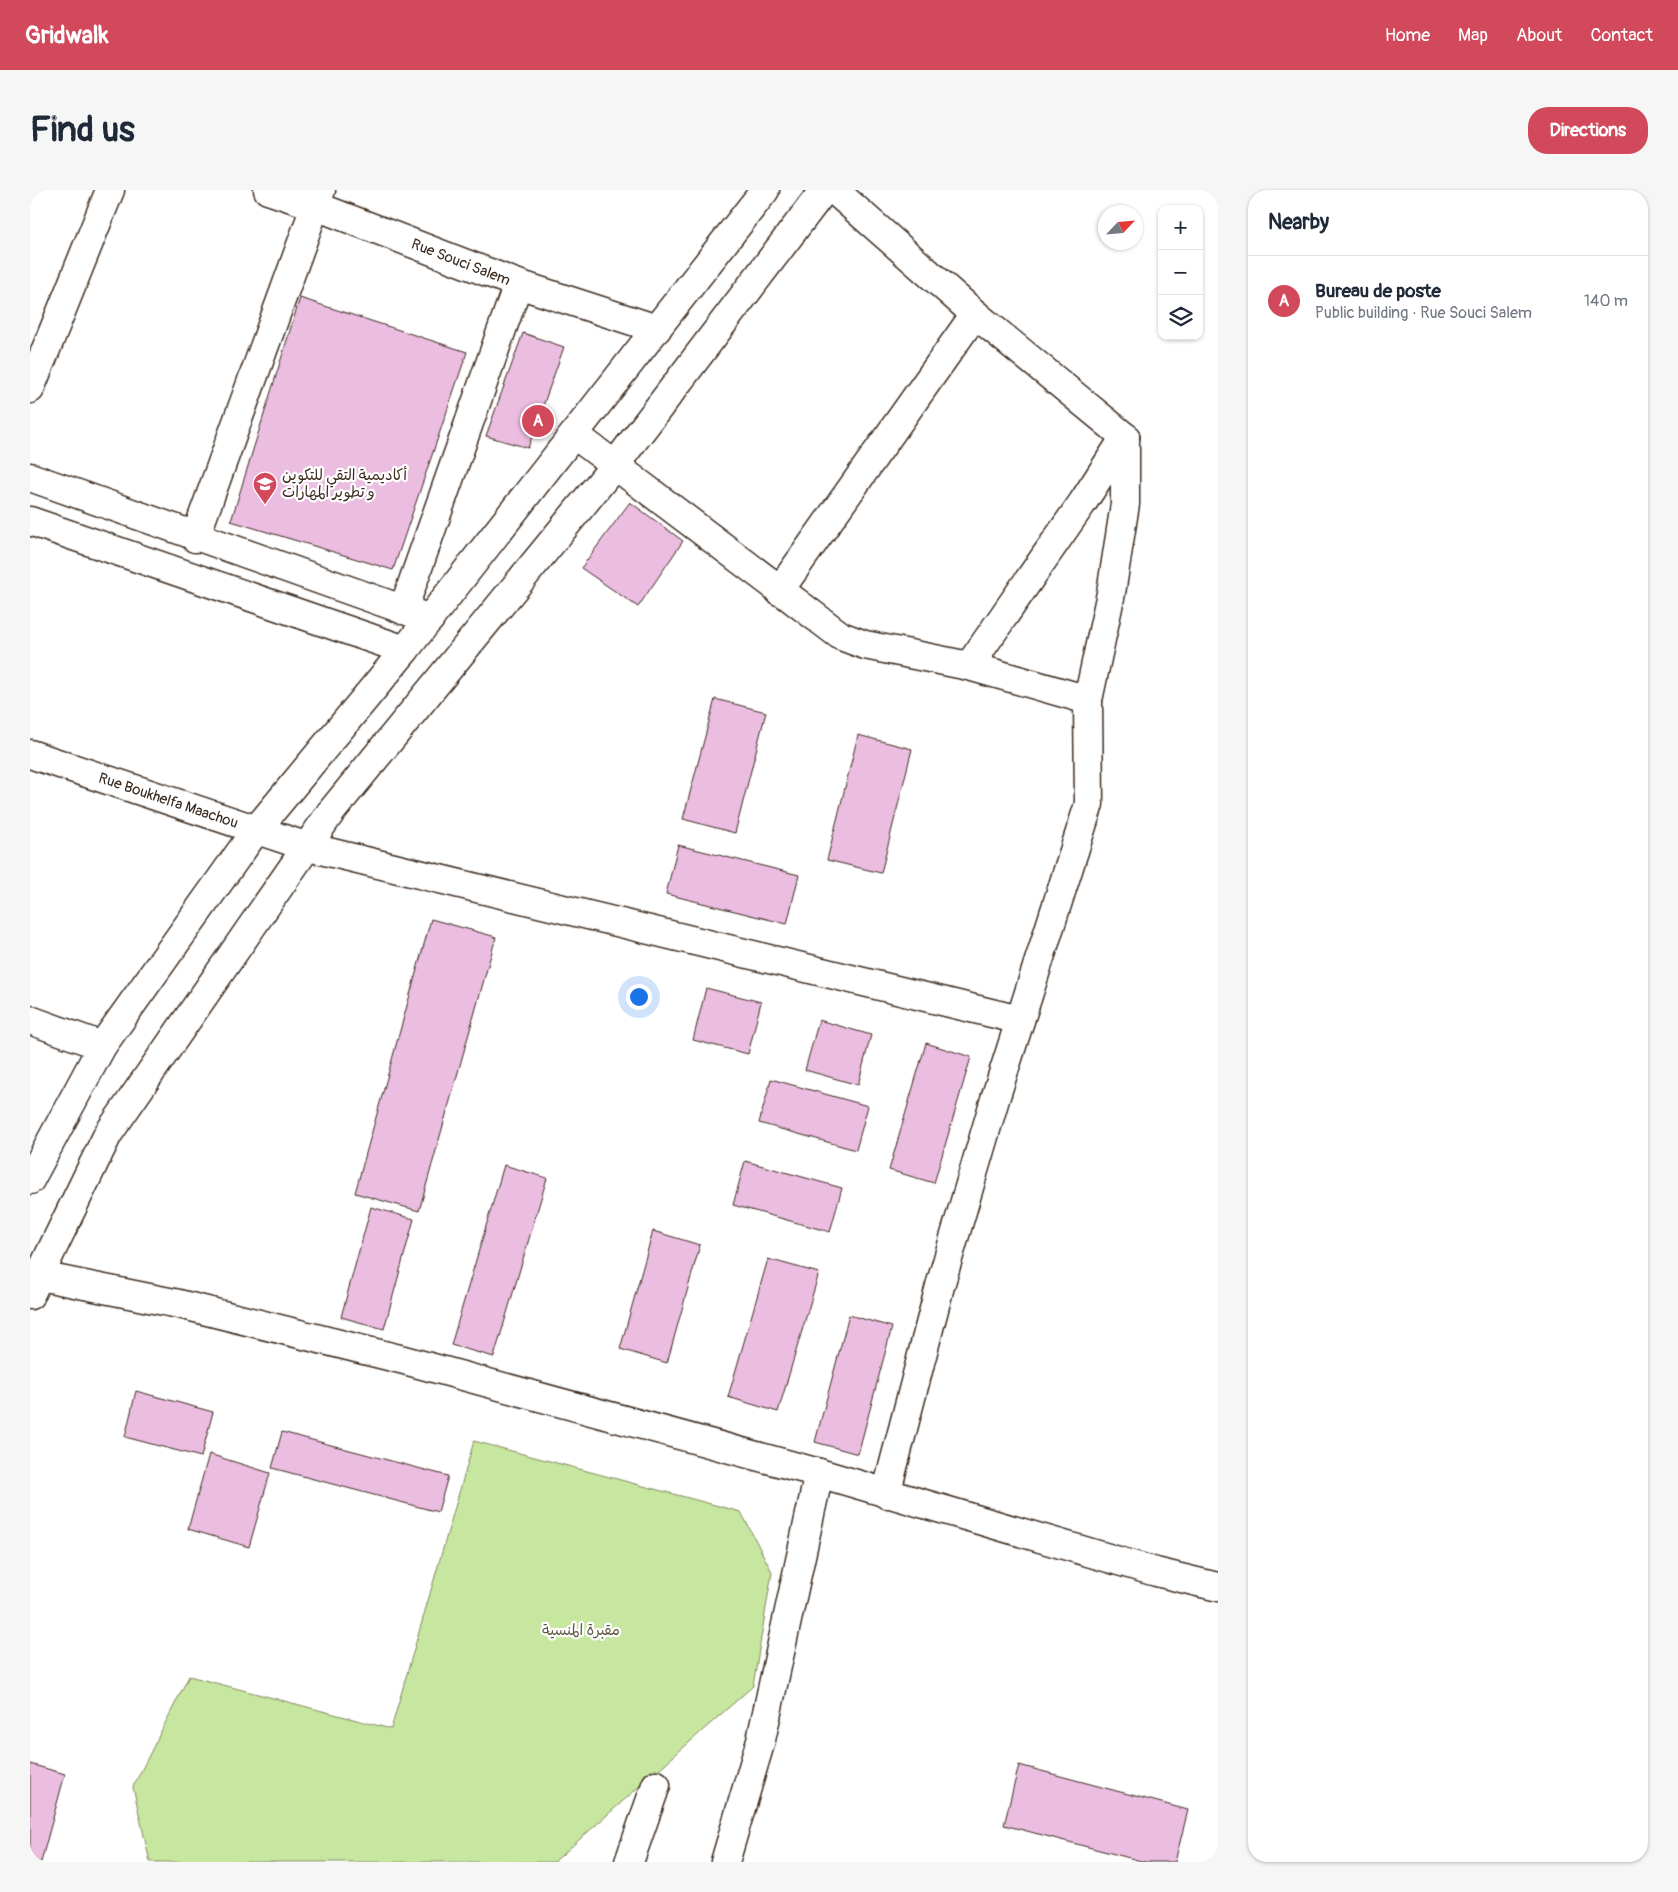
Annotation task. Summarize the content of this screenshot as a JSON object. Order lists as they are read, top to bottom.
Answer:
{
  "streets": {
    "street": ["Rue Souci Salem", "Rue Boukhelfa Maachou"]
  },
  "parks": ["مقبرة المنسية"],
  "places": {
    "school or university": ["أكاديمية التقي للتكوين و تطوير المهارات"]
  },
  "north": "top right",
  "page": {
    "header": "Gridwalk",
    "nav": [
      "Home",
      "Map",
      "About",
      "Contact"
    ],
    "buttons": "Directions",
    "title": "Find us",
    "heading": "Nearby",
    "map_buttons": ["+", "−"],
    "list": [
      {
        "mark": "A",
        "name": "Bureau de poste",
        "note": "Public building · Rue Souci Salem",
        "value": "140 m"
      }
    ],
    "pins": "A"
  }
}
